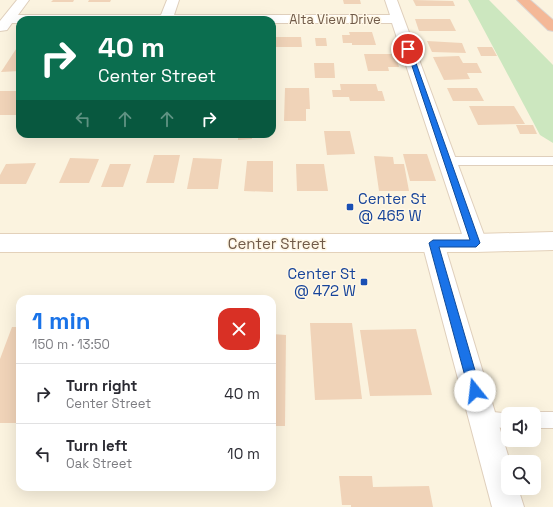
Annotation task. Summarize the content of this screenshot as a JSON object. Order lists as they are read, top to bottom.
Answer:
{
  "streets": {
    "street": ["Alta View Drive", "Center Street"]
  },
  "places": {
    "transit": ["Center St @ 465 W", "Center St @ 472 W"]
  },
  "page": {
    "turn": ["40 m", "Center Street"],
    "heading": ["1 min", "150 m · 13:50"],
    "list": [
      {
        "name": "Turn right",
        "note": "Center Street",
        "value": "40 m"
      },
      {
        "name": "Turn left",
        "note": "Oak Street",
        "value": "10 m"
      }
    ]
  }
}
